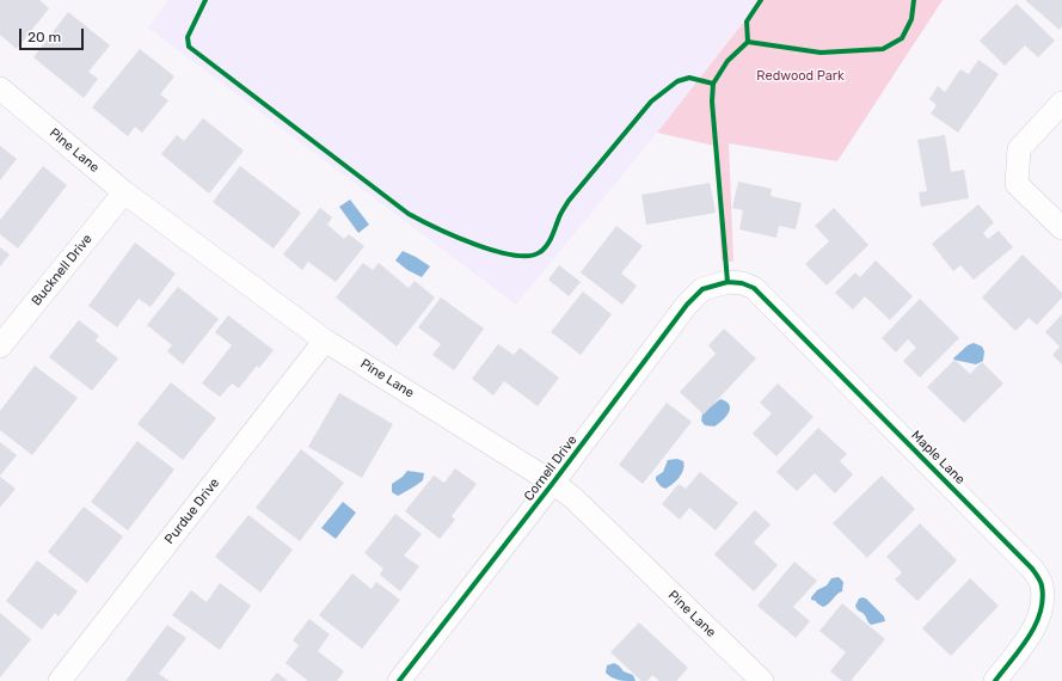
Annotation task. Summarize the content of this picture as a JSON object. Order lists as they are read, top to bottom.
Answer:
{
  "streets": {
    "street": [
      "Pine Lane",
      "Bucknell Drive",
      "Maple Lane",
      "Cornell Drive",
      "Purdue Drive"
    ]
  },
  "crossings": [
    ["Pine Lane", "Bucknell Drive"],
    ["Pine Lane", "Cornell Drive"],
    ["Pine Lane", "Purdue Drive"],
    ["Maple Lane", "Cornell Drive"]
  ],
  "parks": ["Redwood Park"],
  "scale_bar": "20 m"
}
